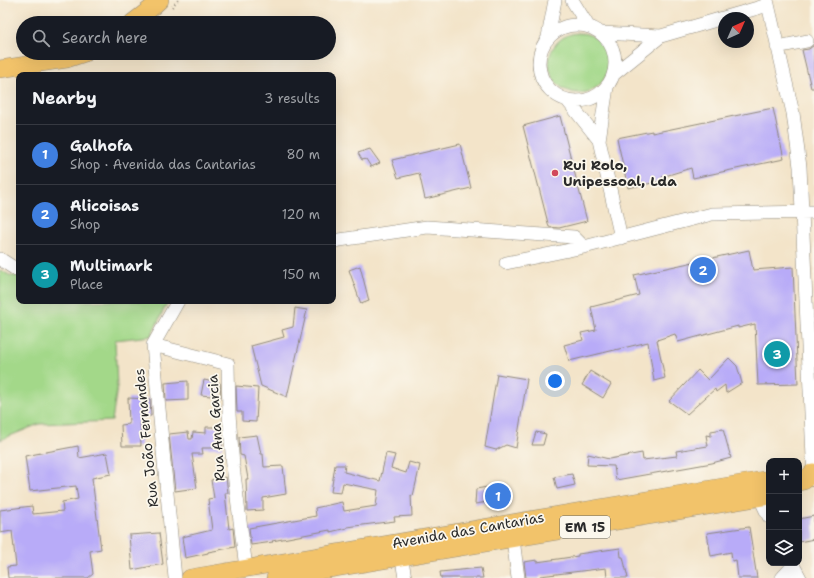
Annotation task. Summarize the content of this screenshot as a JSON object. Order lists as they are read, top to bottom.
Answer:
{
  "streets": {
    "main road": ["EM 15", "Avenida das Cantarias"],
    "street": ["Rua Ana Garcia", "Rua João Fernandes"]
  },
  "crossings": [
    ["Rua Ana Garcia", "Rua João Fernandes"],
    ["Rua Ana Garcia", "Avenida das Cantarias"]
  ],
  "places": ["Rui Rolo, Unipessoal, Lda"],
  "north": "top right",
  "page": {
    "search": "Search here",
    "heading": ["Nearby", "3 results"],
    "list": [
      {
        "mark": "1",
        "name": "Galhofa",
        "note": "Shop · Avenida das Cantarias",
        "value": "80 m"
      },
      {
        "mark": "2",
        "name": "Alicoisas",
        "note": "Shop",
        "value": "120 m"
      },
      {
        "mark": "3",
        "name": "Multimark",
        "note": "Place",
        "value": "150 m"
      }
    ],
    "pins": ["2", "3", "1"],
    "map_buttons": ["+", "−"]
  }
}
